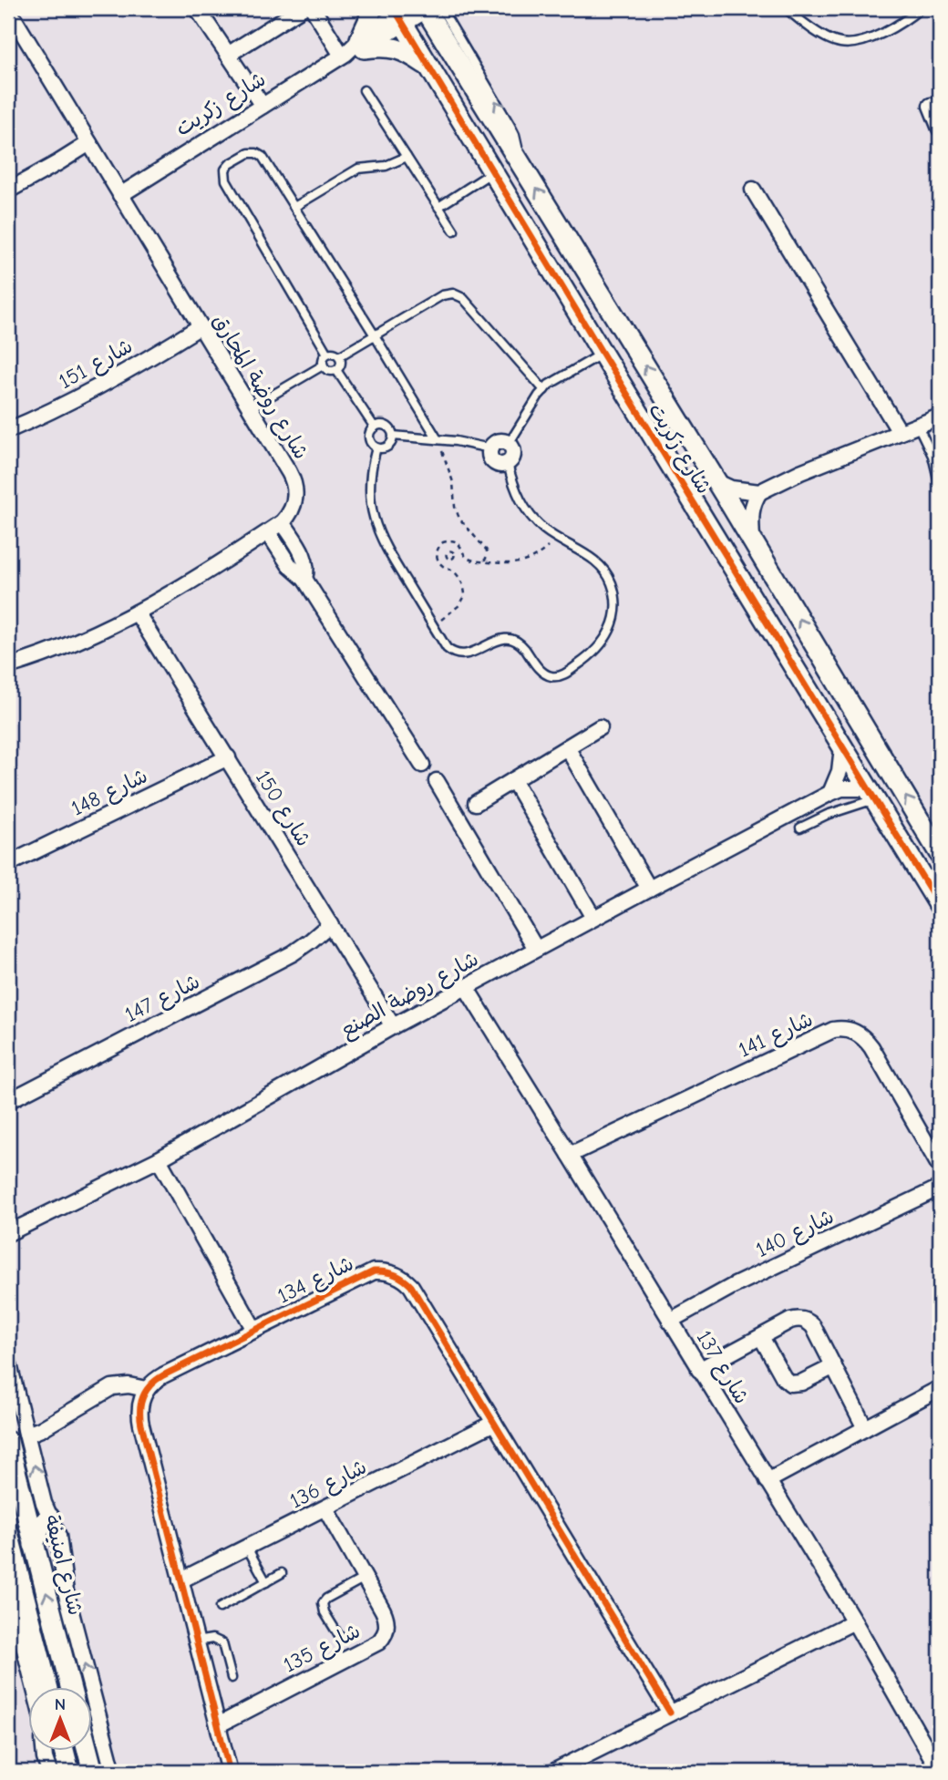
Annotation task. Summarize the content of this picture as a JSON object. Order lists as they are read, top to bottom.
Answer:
{
  "streets": {
    "street": [
      "شارع زكريت",
      "شارع 151",
      "شارع روضة المحارق",
      "شارع 148",
      "شارع 150",
      "شارع روضة الصنع",
      "شارع 147",
      "شارع 141",
      "شارع 140",
      "شارع 134",
      "شارع 137",
      "شارع 136",
      "شارع امنيفة",
      "شارع 135"
    ]
  },
  "crossings": [
    ["شارع زكريت", "شارع روضة المحارق"],
    ["شارع زكريت", "شارع روضة الصنع"],
    ["شارع 151", "شارع روضة المحارق"],
    ["شارع 148", "شارع 150"],
    ["شارع 150", "شارع روضة الصنع"],
    ["شارع 150", "شارع 147"],
    ["شارع روضة الصنع", "شارع 137"],
    ["شارع 141", "شارع 137"],
    ["شارع 140", "شارع 137"],
    ["شارع 134", "شارع 136"],
    ["شارع 136", "شارع 135"]
  ],
  "north": "top"
}
